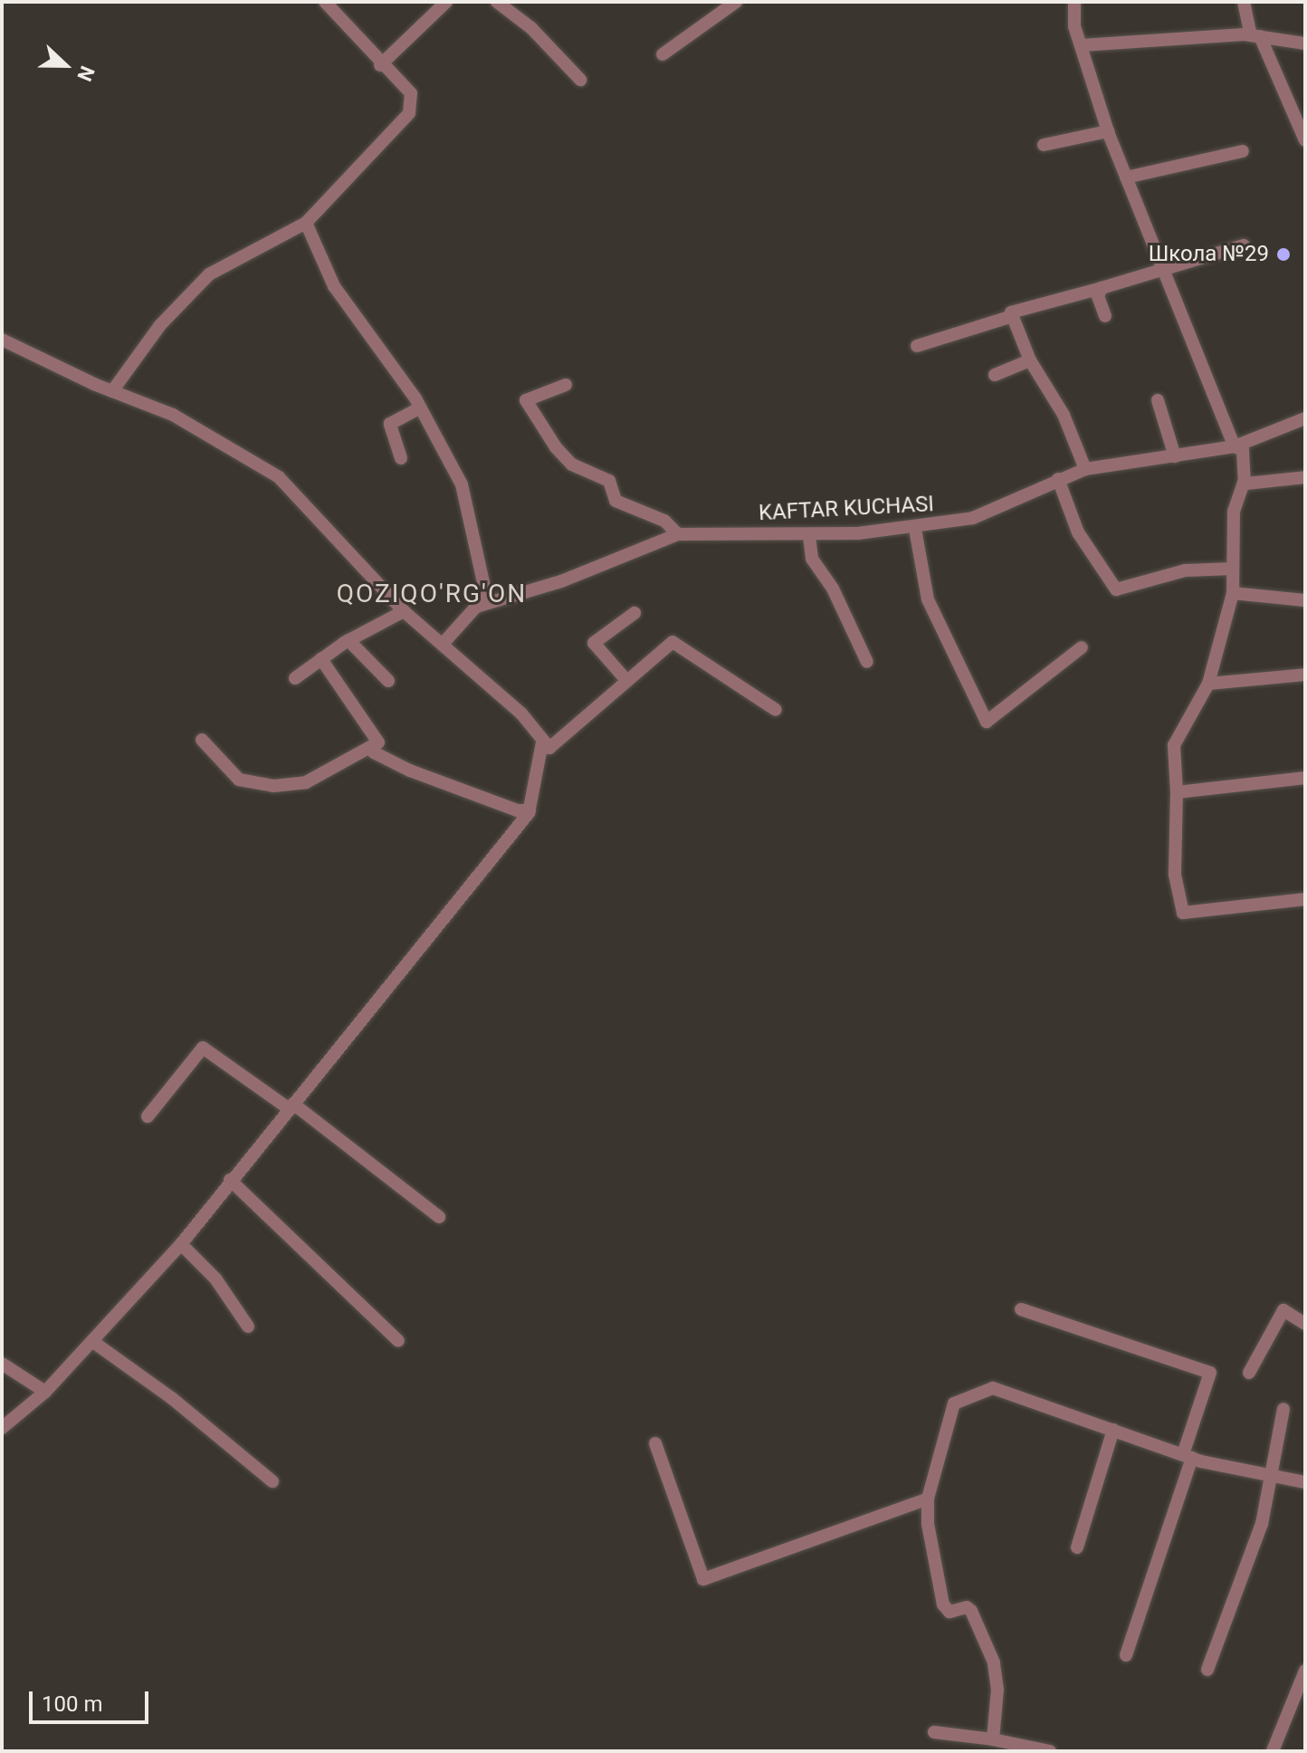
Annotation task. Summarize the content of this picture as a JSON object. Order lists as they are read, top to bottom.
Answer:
{
  "streets": {
    "street": ["KAFTAR KUCHASI"]
  },
  "districts": ["QOZIQO'RG'ON"],
  "places": ["Школа №29"],
  "scale_bar": "100 m",
  "north": "right"
}
